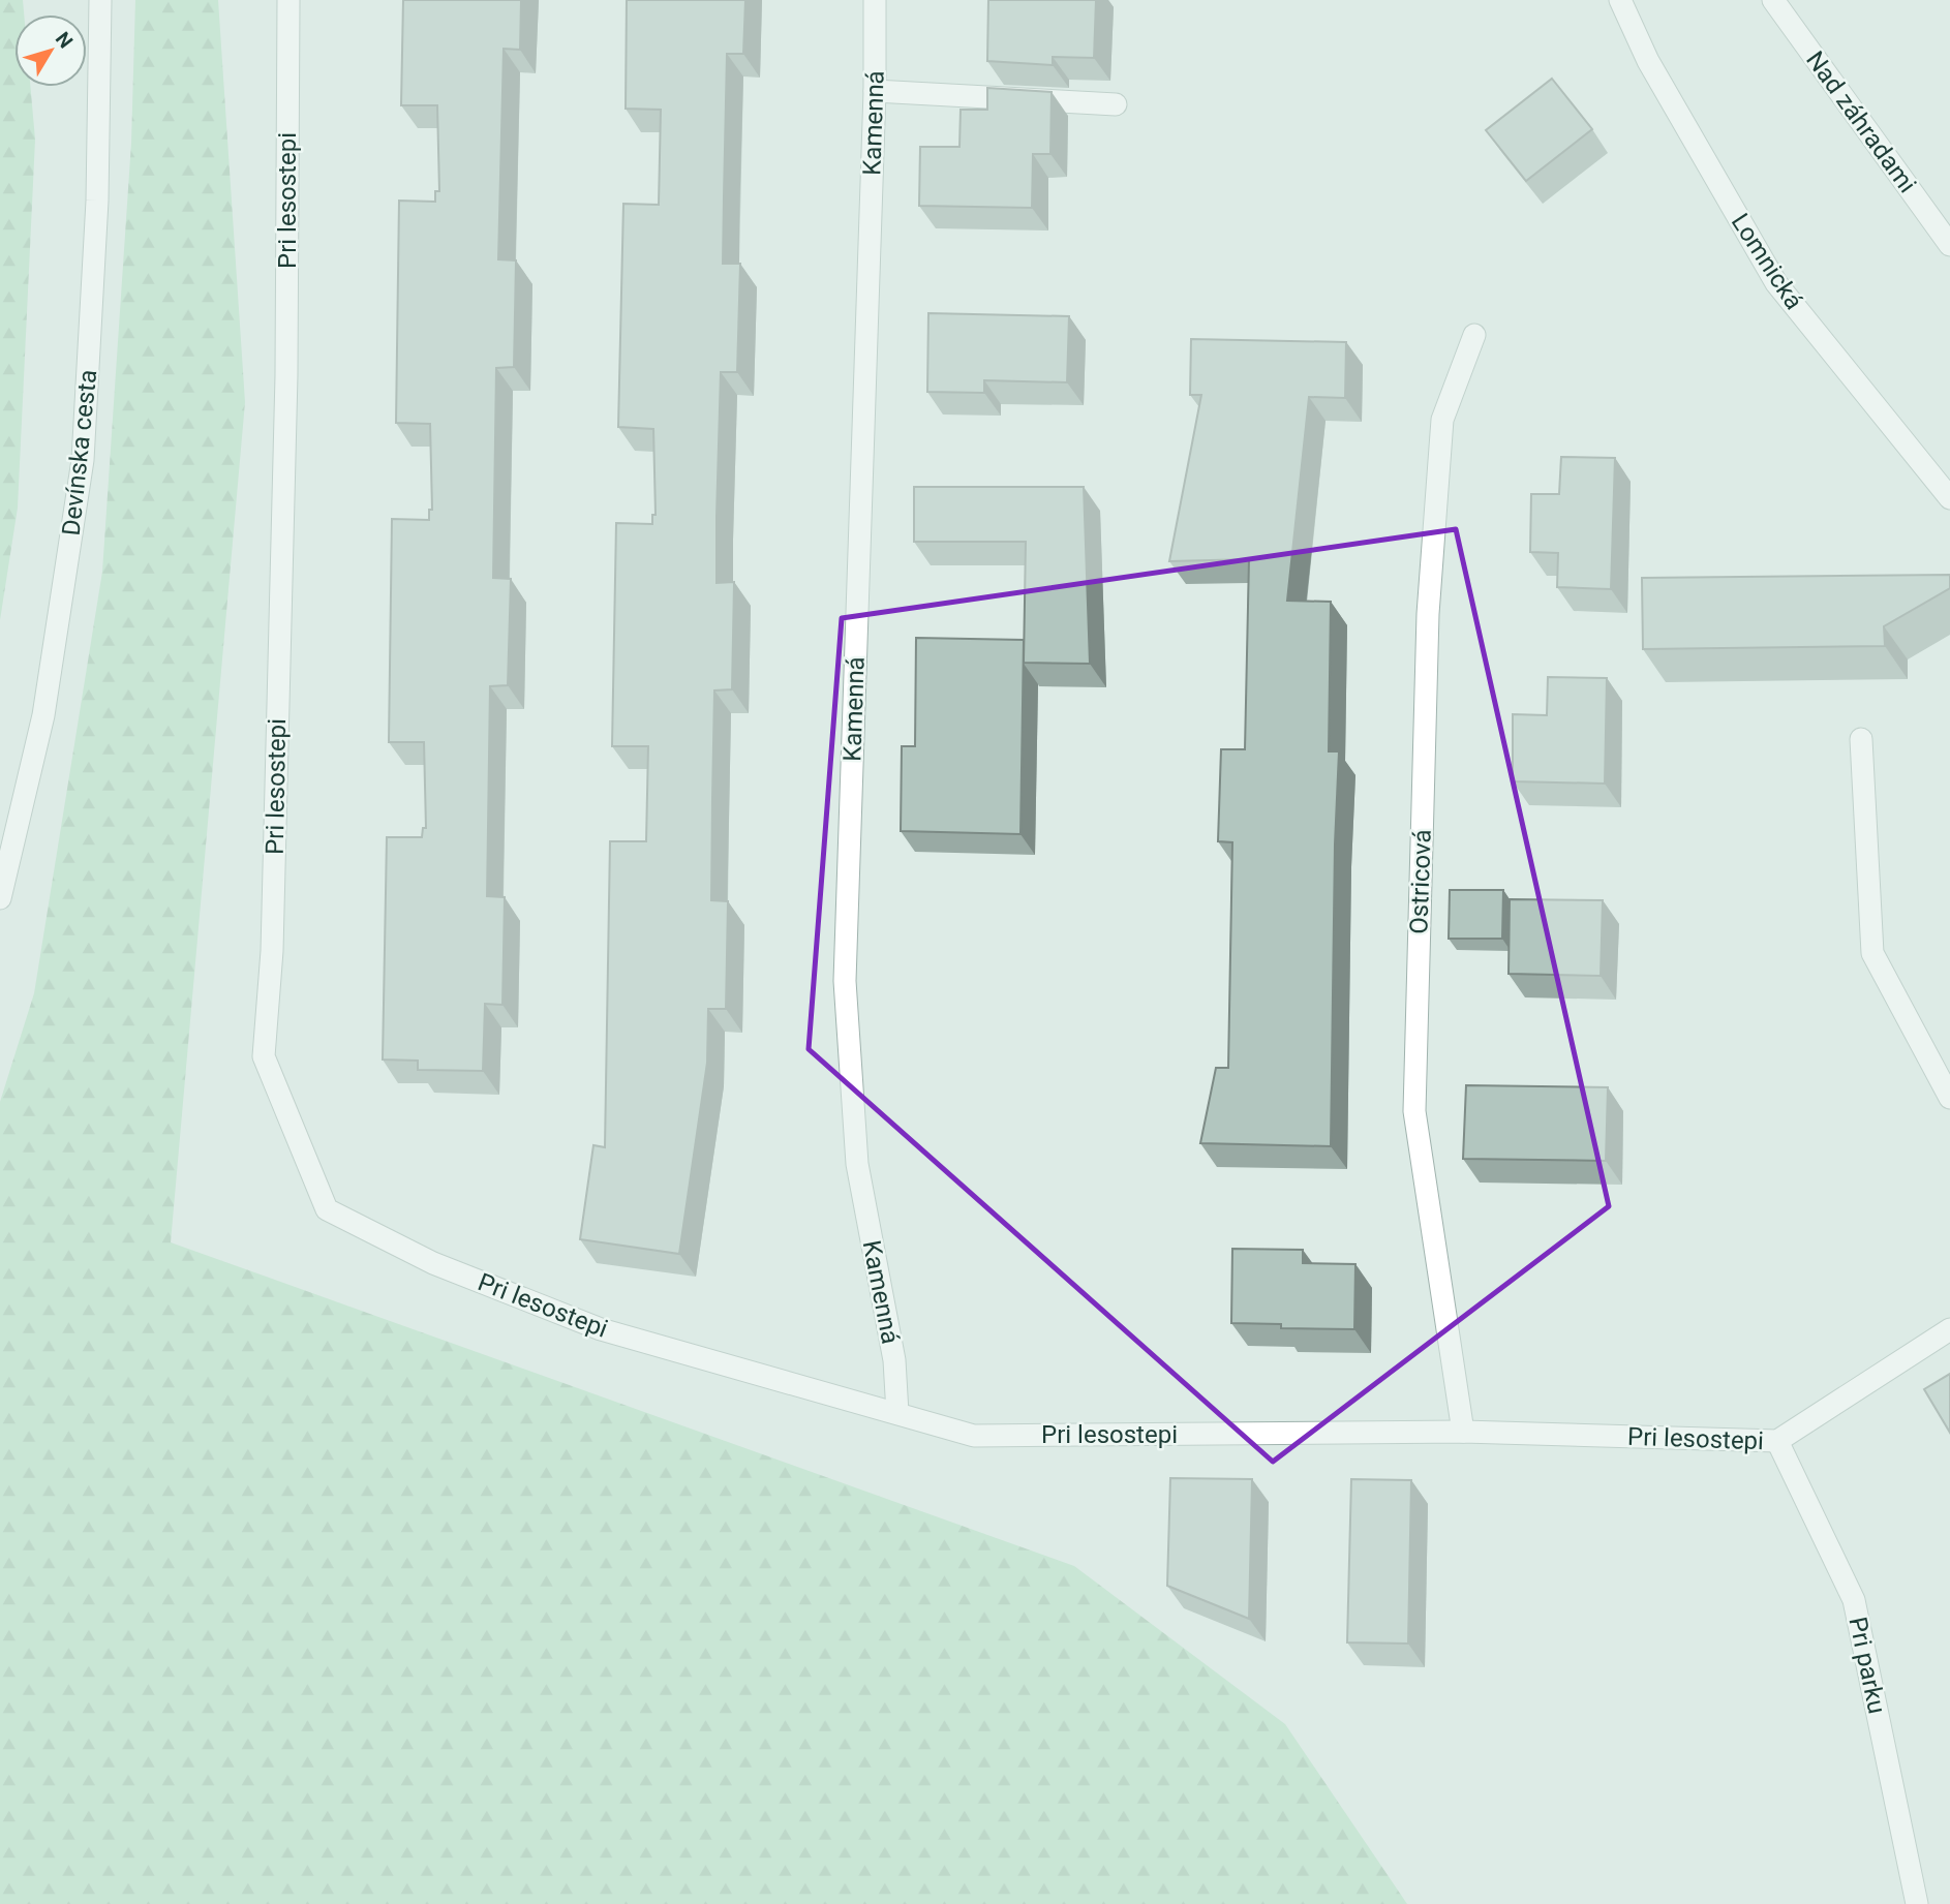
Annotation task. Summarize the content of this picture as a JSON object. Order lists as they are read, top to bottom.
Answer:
{
  "streets": {
    "street": [
      "Nad záhradami",
      "Kamenná",
      "Pri lesostepi",
      "Lomnická",
      "Devínska cesta",
      "Ostricová",
      "Pri parku"
    ]
  },
  "crossings": [
    ["Kamenná", "Pri lesostepi"],
    ["Pri lesostepi", "Ostricová"],
    ["Pri lesostepi", "Pri parku"]
  ],
  "north": "top right"
}
